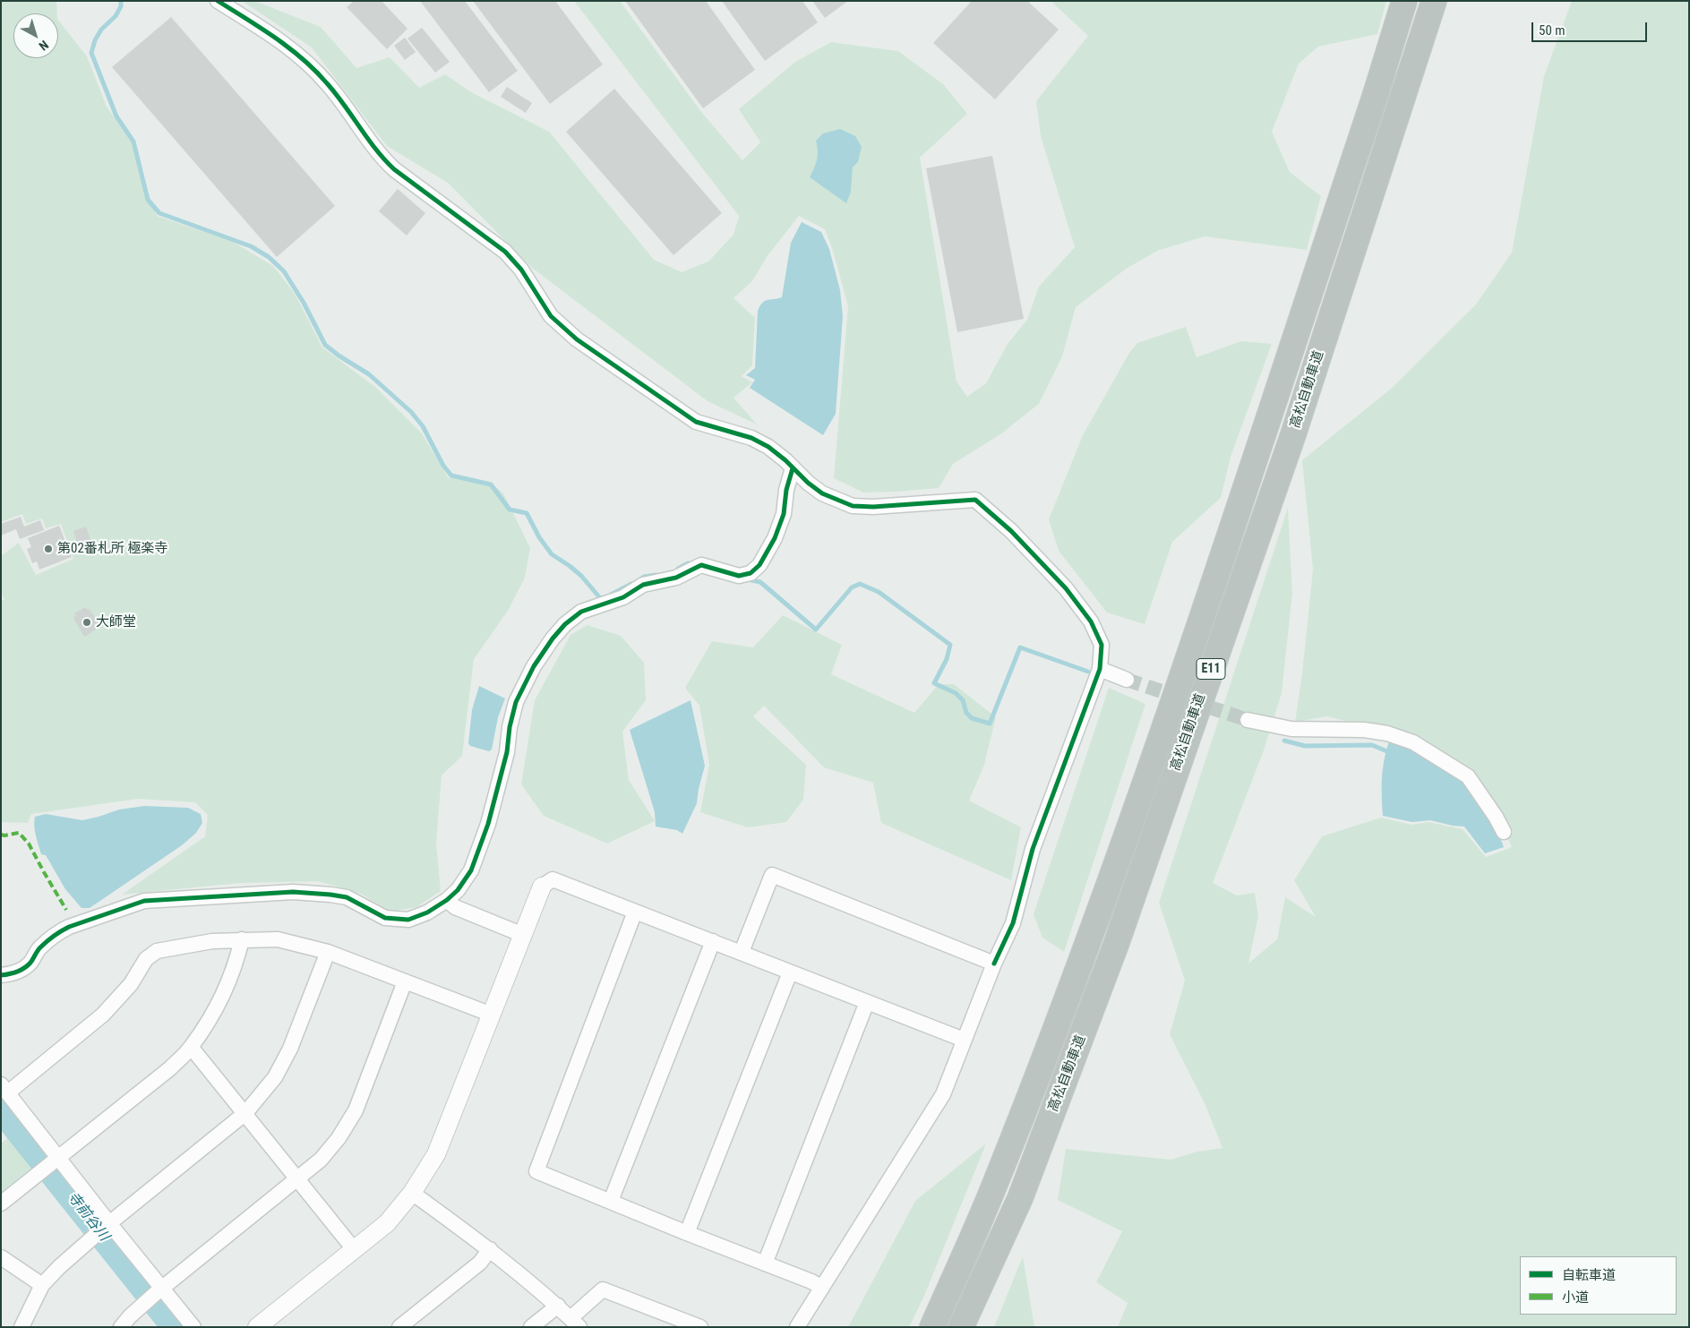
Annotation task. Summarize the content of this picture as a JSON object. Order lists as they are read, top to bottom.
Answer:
{
  "streets": {
    "highway": ["高松自動車道", "E11"]
  },
  "water": ["寺前谷川"],
  "places": ["第02番札所 極楽寺", "大師堂"],
  "legend": ["自転車道", "小道"],
  "scale_bar": "50 m",
  "north": "bottom right"
}
